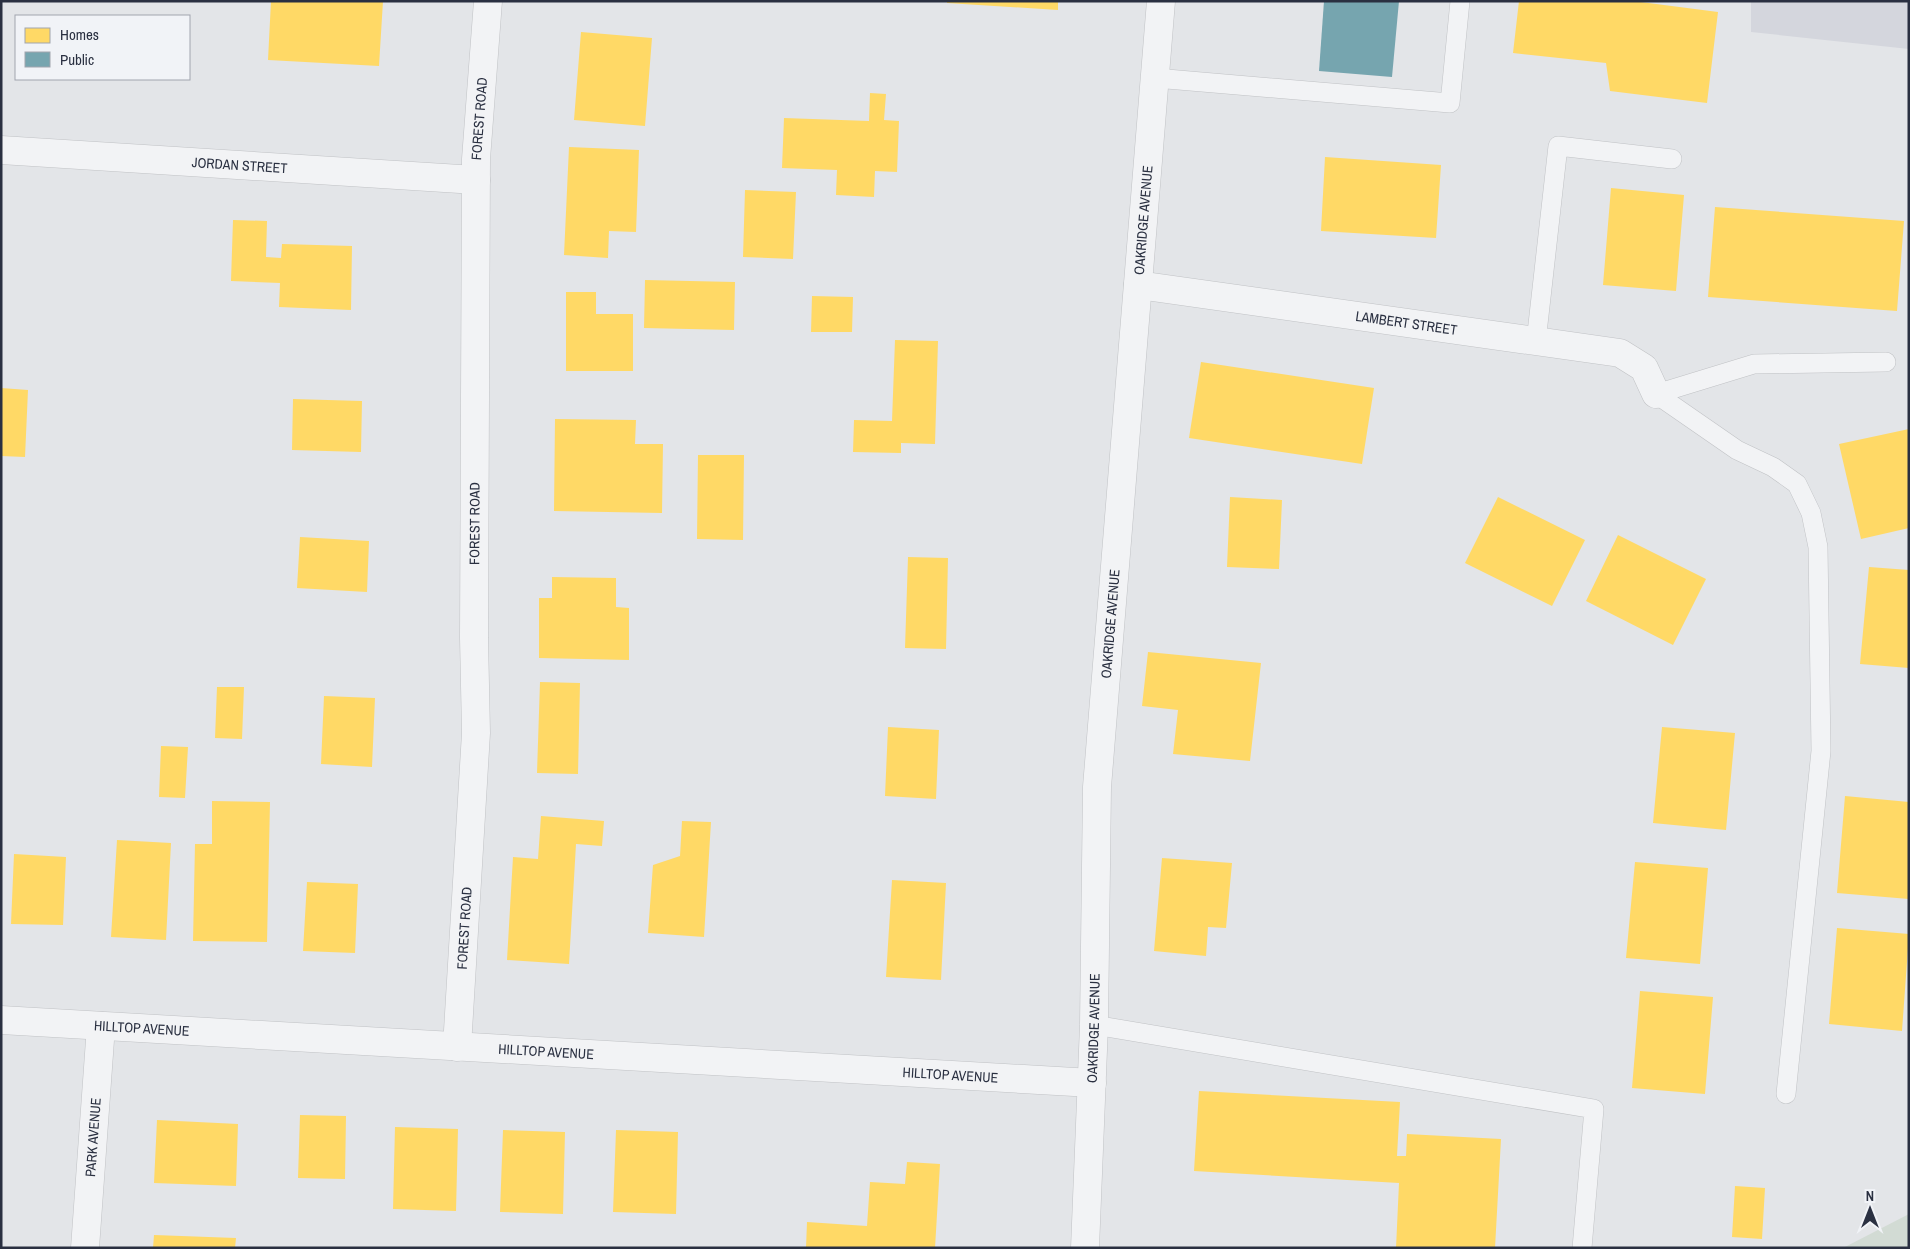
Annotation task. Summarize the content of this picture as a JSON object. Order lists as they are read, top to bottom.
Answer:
{
  "streets": {
    "street": [
      "FOREST ROAD",
      "JORDAN STREET",
      "OAKRIDGE AVENUE",
      "LAMBERT STREET",
      "HILLTOP AVENUE",
      "PARK AVENUE"
    ]
  },
  "crossings": [
    ["FOREST ROAD", "JORDAN STREET"],
    ["FOREST ROAD", "HILLTOP AVENUE"],
    ["OAKRIDGE AVENUE", "LAMBERT STREET"],
    ["OAKRIDGE AVENUE", "HILLTOP AVENUE"],
    ["HILLTOP AVENUE", "PARK AVENUE"]
  ],
  "legend": ["Homes", "Public"],
  "north": "top"
}
